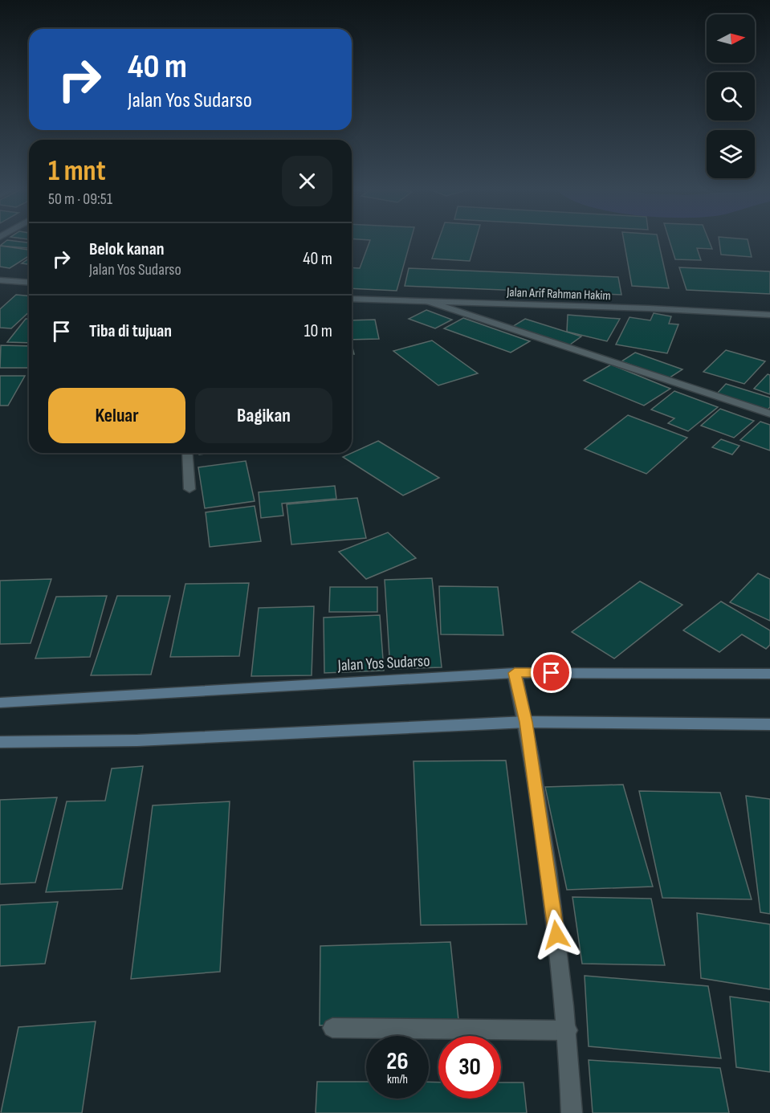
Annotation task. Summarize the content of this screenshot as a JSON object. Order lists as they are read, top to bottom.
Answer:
{
  "streets": {
    "main road": ["Jalan Yos Sudarso"],
    "street": ["Jalan Arif Rahman Hakim"]
  },
  "north": "right",
  "page": {
    "turn": ["40 m", "Jalan Yos Sudarso"],
    "heading": ["1 mnt", "50 m · 09:51"],
    "list": [
      {
        "name": "Belok kanan",
        "note": "Jalan Yos Sudarso",
        "value": "40 m"
      },
      {
        "name": "Tiba di tujuan",
        "value": "10 m"
      }
    ],
    "buttons": ["Keluar", "Bagikan"],
    "speed": "26 km/h",
    "limit": "30"
  }
}
